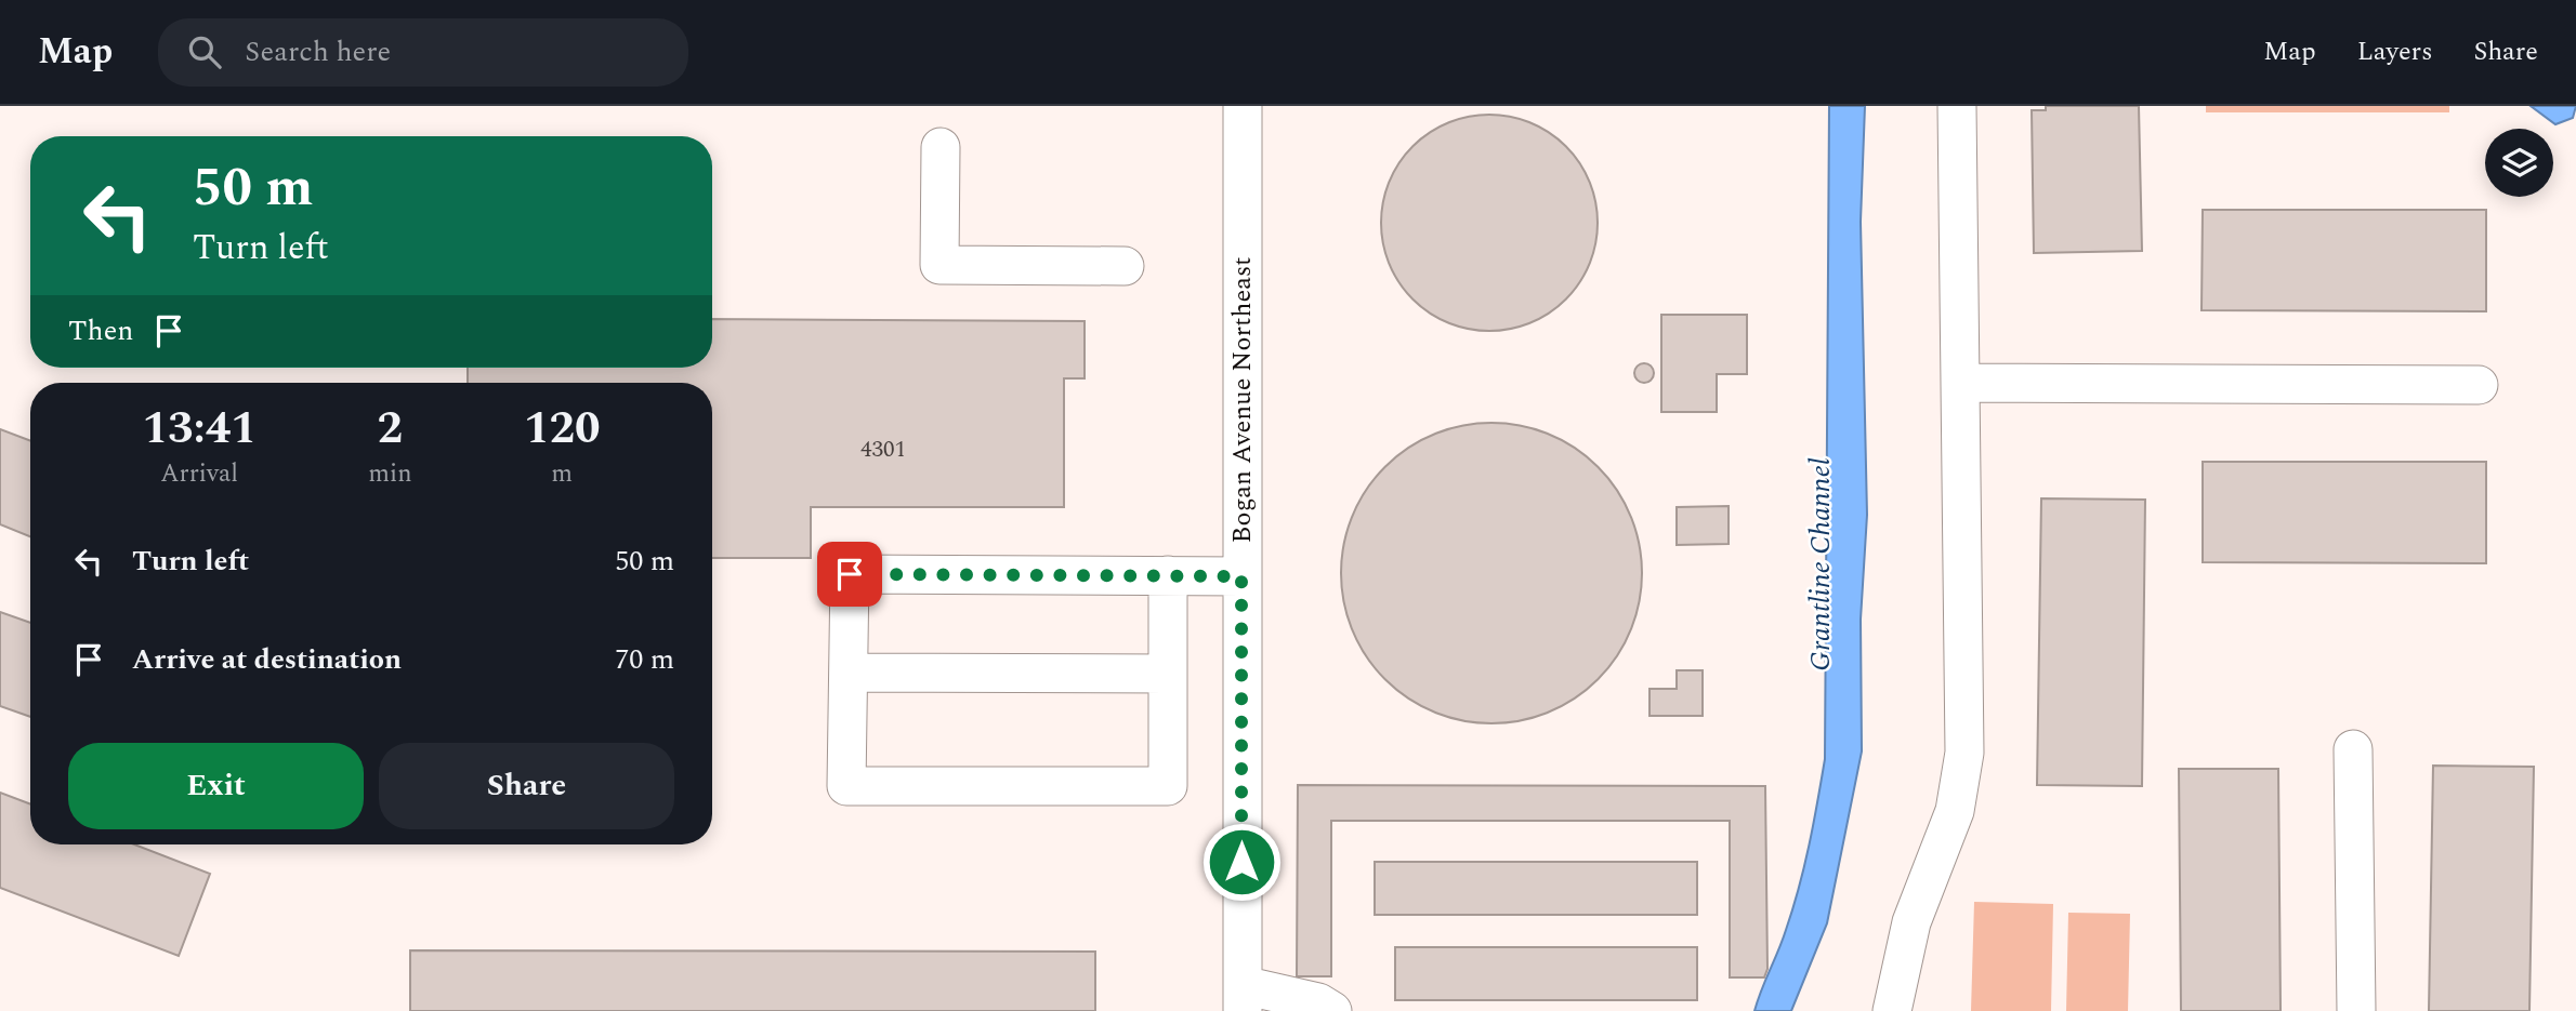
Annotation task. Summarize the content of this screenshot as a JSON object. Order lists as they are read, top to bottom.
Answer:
{
  "streets": {
    "street": ["Bogan Avenue Northeast"]
  },
  "water": ["Grantline Channel"],
  "house_numbers": ["4301"],
  "page": {
    "header": "Map",
    "search": "Search here",
    "nav": ["Map", "Layers", "Share"],
    "turn": ["50 m", "Turn left"],
    "then": "Then",
    "eta": [
      "13:41",
      "Arrival",
      "2",
      "min",
      "120",
      "m"
    ],
    "list": [
      {
        "name": "Turn left",
        "value": "50 m"
      },
      {
        "name": "Arrive at destination",
        "value": "70 m"
      }
    ],
    "buttons": ["Exit", "Share"]
  }
}
